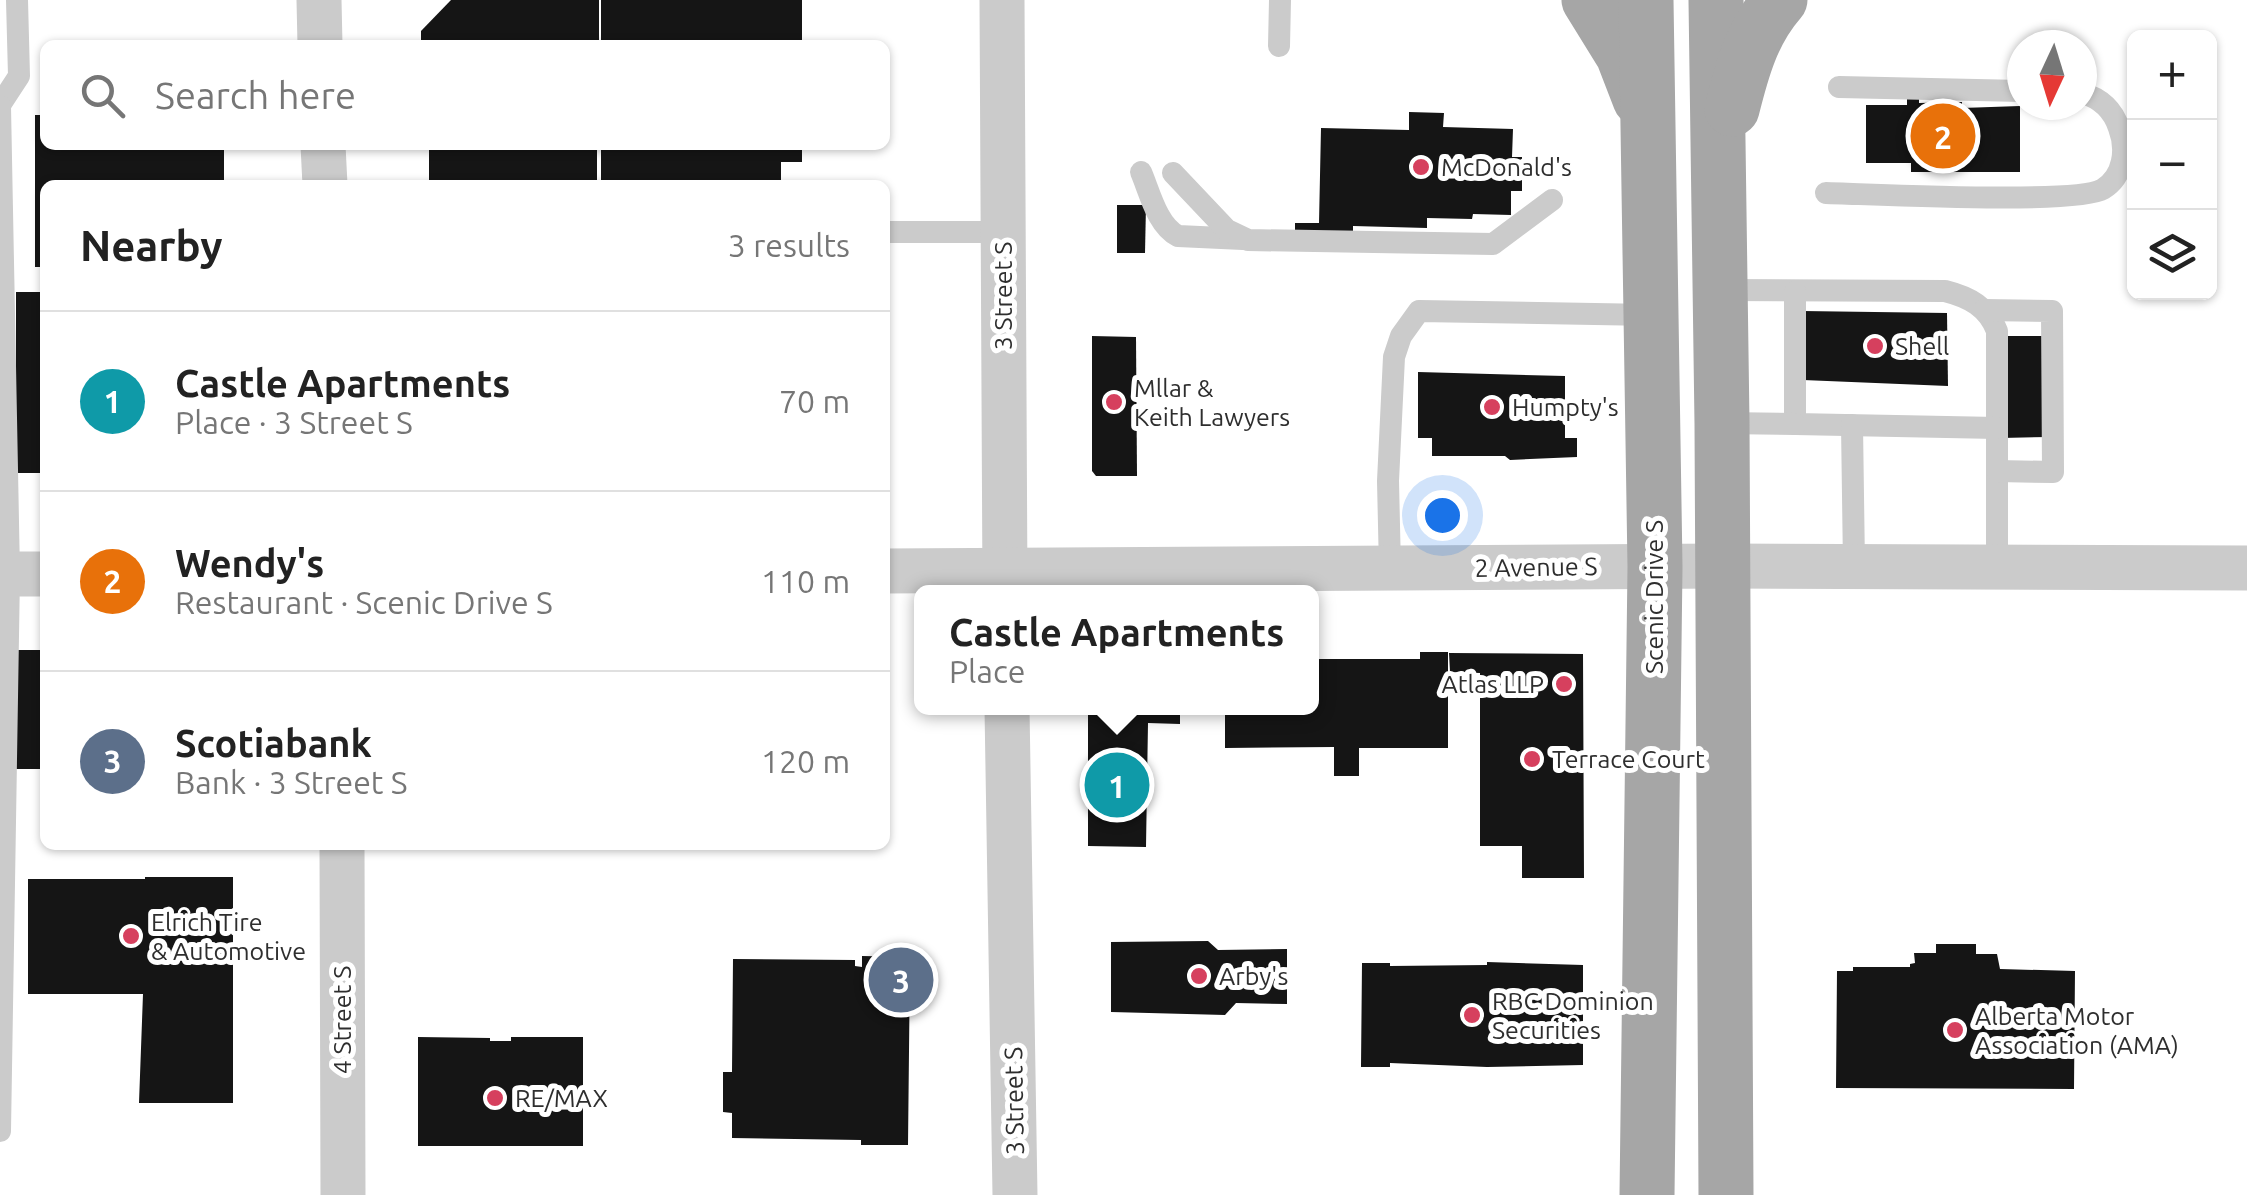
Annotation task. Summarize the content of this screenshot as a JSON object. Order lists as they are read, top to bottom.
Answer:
{
  "streets": {
    "main road": ["Scenic Drive S"],
    "street": ["3 Street S", "2 Avenue S", "4 Street S"]
  },
  "crossings": [
    ["3 Street S", "2 Avenue S"],
    ["2 Avenue S", "Scenic Drive S"]
  ],
  "places": [
    "McDonald's",
    "Shell",
    "Mllar & Keith Lawyers",
    "Humpty's",
    "Atlas LLP",
    "Terrace Court",
    "Elrich Tire & Automotive",
    "Arby's",
    "RBC Dominion Securities",
    "Alberta Motor Association (AMA)",
    "RE/MAX"
  ],
  "north": "bottom",
  "page": {
    "map_buttons": ["+", "−"],
    "search": "Search here",
    "pins": ["2", "1", "3"],
    "heading": ["Nearby", "3 results"],
    "list": [
      {
        "mark": "1",
        "name": "Castle Apartments",
        "note": "Place · 3 Street S",
        "value": "70 m"
      },
      {
        "mark": "2",
        "name": "Wendy's",
        "note": "Restaurant · Scenic Drive S",
        "value": "110 m"
      },
      {
        "mark": "3",
        "name": "Scotiabank",
        "note": "Bank · 3 Street S",
        "value": "120 m"
      }
    ],
    "popup": ["Castle Apartments", "Place"]
  }
}
